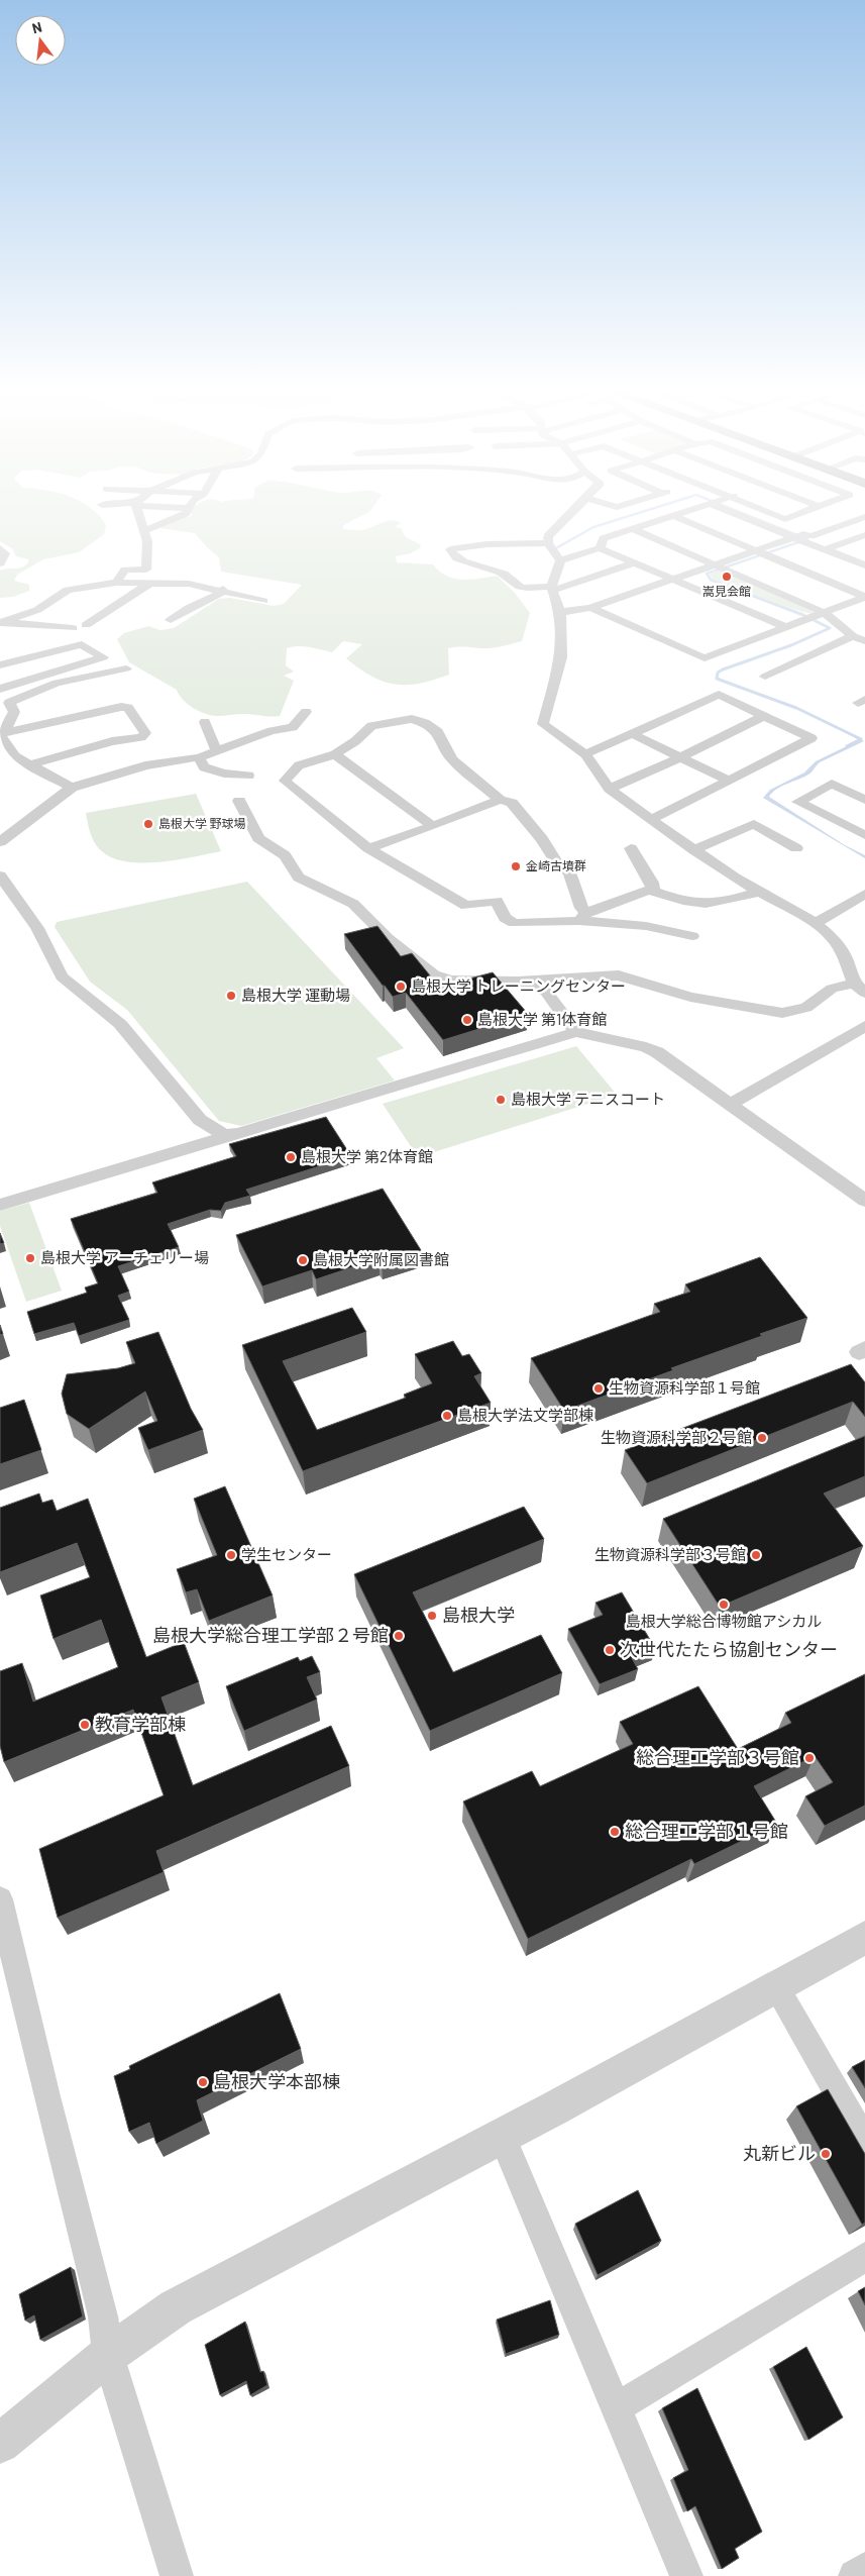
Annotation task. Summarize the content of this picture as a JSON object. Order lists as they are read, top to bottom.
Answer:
{
  "places": [
    "嵩見会館",
    "島根大学 野球場",
    "金崎古墳群",
    "島根大学 トレーニングセンター",
    "島根大学 運動場",
    "島根大学 第1体育館",
    "島根大学 テニスコート",
    "島根大学 第2体育館",
    "島根大学 アーチェリー場",
    "島根大学附属図書館",
    "生物資源科学部１号館",
    "島根大学法文学部棟",
    "生物資源科学部２号館",
    "学生センター",
    "生物資源科学部３号館",
    "島根大学総合博物館アシカル",
    "島根大学",
    "島根大学総合理工学部２号館",
    "次世代たたら協創センター",
    "教育学部棟",
    "総合理工学部３号館",
    "総合理工学部１号館",
    "島根大学本部棟",
    "丸新ビル"
  ],
  "north": "top"
}
